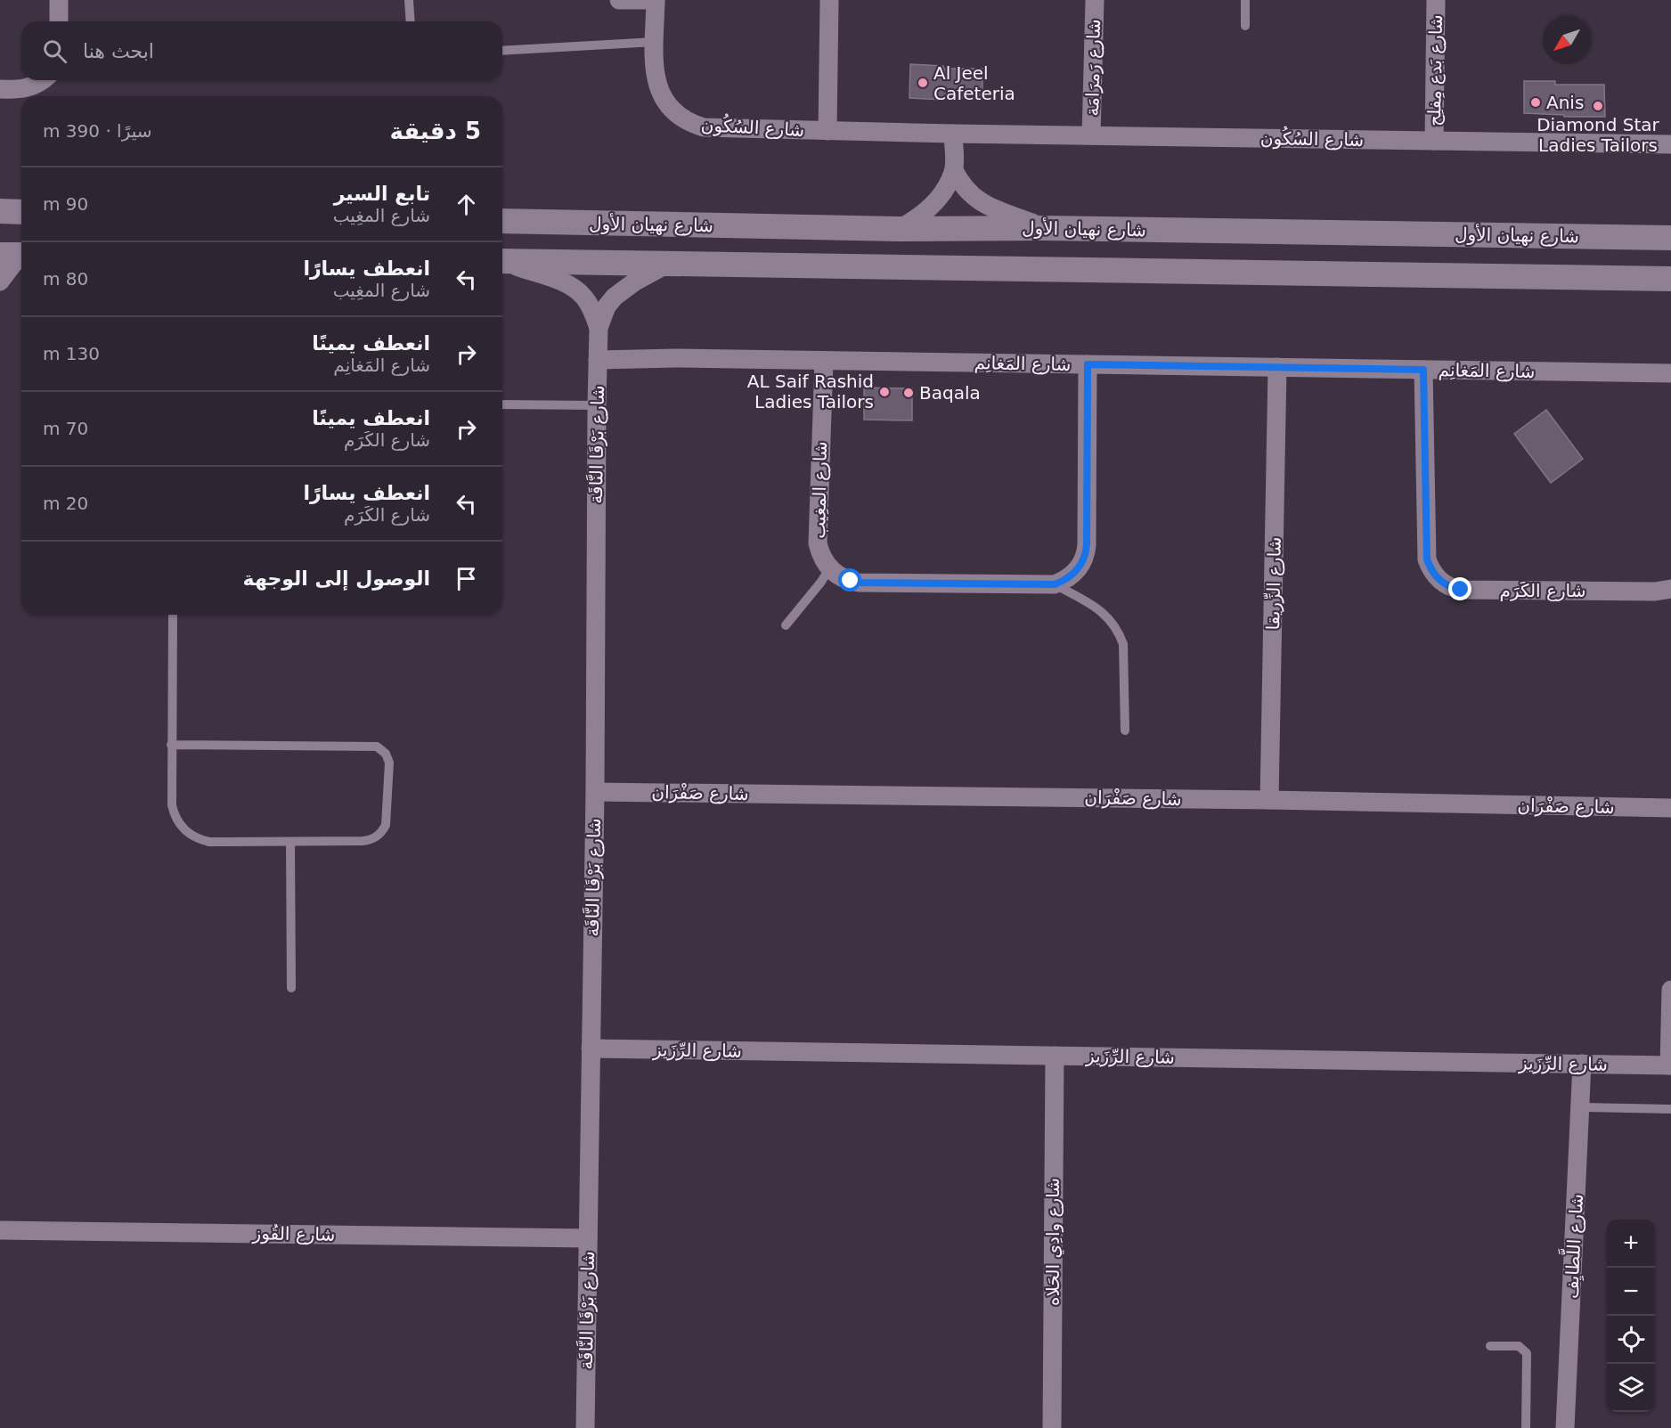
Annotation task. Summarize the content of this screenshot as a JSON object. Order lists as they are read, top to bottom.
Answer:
{
  "streets": {
    "main road": ["شارع نهيان الأول"],
    "street": [
      "شارع رَمرَامَة",
      "شارع بَدع مِفلِح",
      "شارع السُكُون",
      "شارع المَغانِم",
      "شارع بَرْقَا النَّاقَة",
      "شارع المغِيب",
      "شارع الزِّريقا",
      "شارع الكَرَم",
      "شارع صَفْرَان",
      "شارع الرِّزَيز",
      "شارع القُوز",
      "شارع وادِي الحَلاه",
      "شارع اللَّطايِف"
    ]
  },
  "crossings": [
    ["شارع رَمرَامَة", "شارع السُكُون"],
    ["شارع بَدع مِفلِح", "شارع السُكُون"],
    ["شارع المَغانِم", "شارع بَرْقَا النَّاقَة"],
    ["شارع المَغانِم", "شارع المغِيب"],
    ["شارع المَغانِم", "شارع الزِّريقا"],
    ["شارع المَغانِم", "شارع الكَرَم"],
    ["شارع بَرْقَا النَّاقَة", "شارع صَفْرَان"],
    ["شارع بَرْقَا النَّاقَة", "شارع الرِّزَيز"],
    ["شارع بَرْقَا النَّاقَة", "شارع القُوز"],
    ["شارع الزِّريقا", "شارع صَفْرَان"],
    ["شارع الرِّزَيز", "شارع وادِي الحَلاه"],
    ["شارع الرِّزَيز", "شارع اللَّطايِف"]
  ],
  "places": [
    "Al Jeel Cafeteria",
    "Anis",
    "Diamond Star Ladies Tailors",
    "AL Saif Rashid Ladies Tailors",
    "Baqala"
  ],
  "north": "bottom left",
  "page": {
    "search": "ابحث هنا",
    "heading": ["5 دقيقة", "سيرًا · 390 m"],
    "list": [
      ["تابع السير", "شارع المغِيب", "90 m"],
      ["انعطف يسارًا", "شارع المغِيب", "80 m"],
      ["انعطف يمينًا", "شارع المَغانِم", "130 m"],
      ["انعطف يمينًا", "شارع الكَرَم", "70 m"],
      ["انعطف يسارًا", "شارع الكَرَم", "20 m"],
      "الوصول إلى الوجهة"
    ],
    "map_buttons": ["+", "−"]
  }
}
